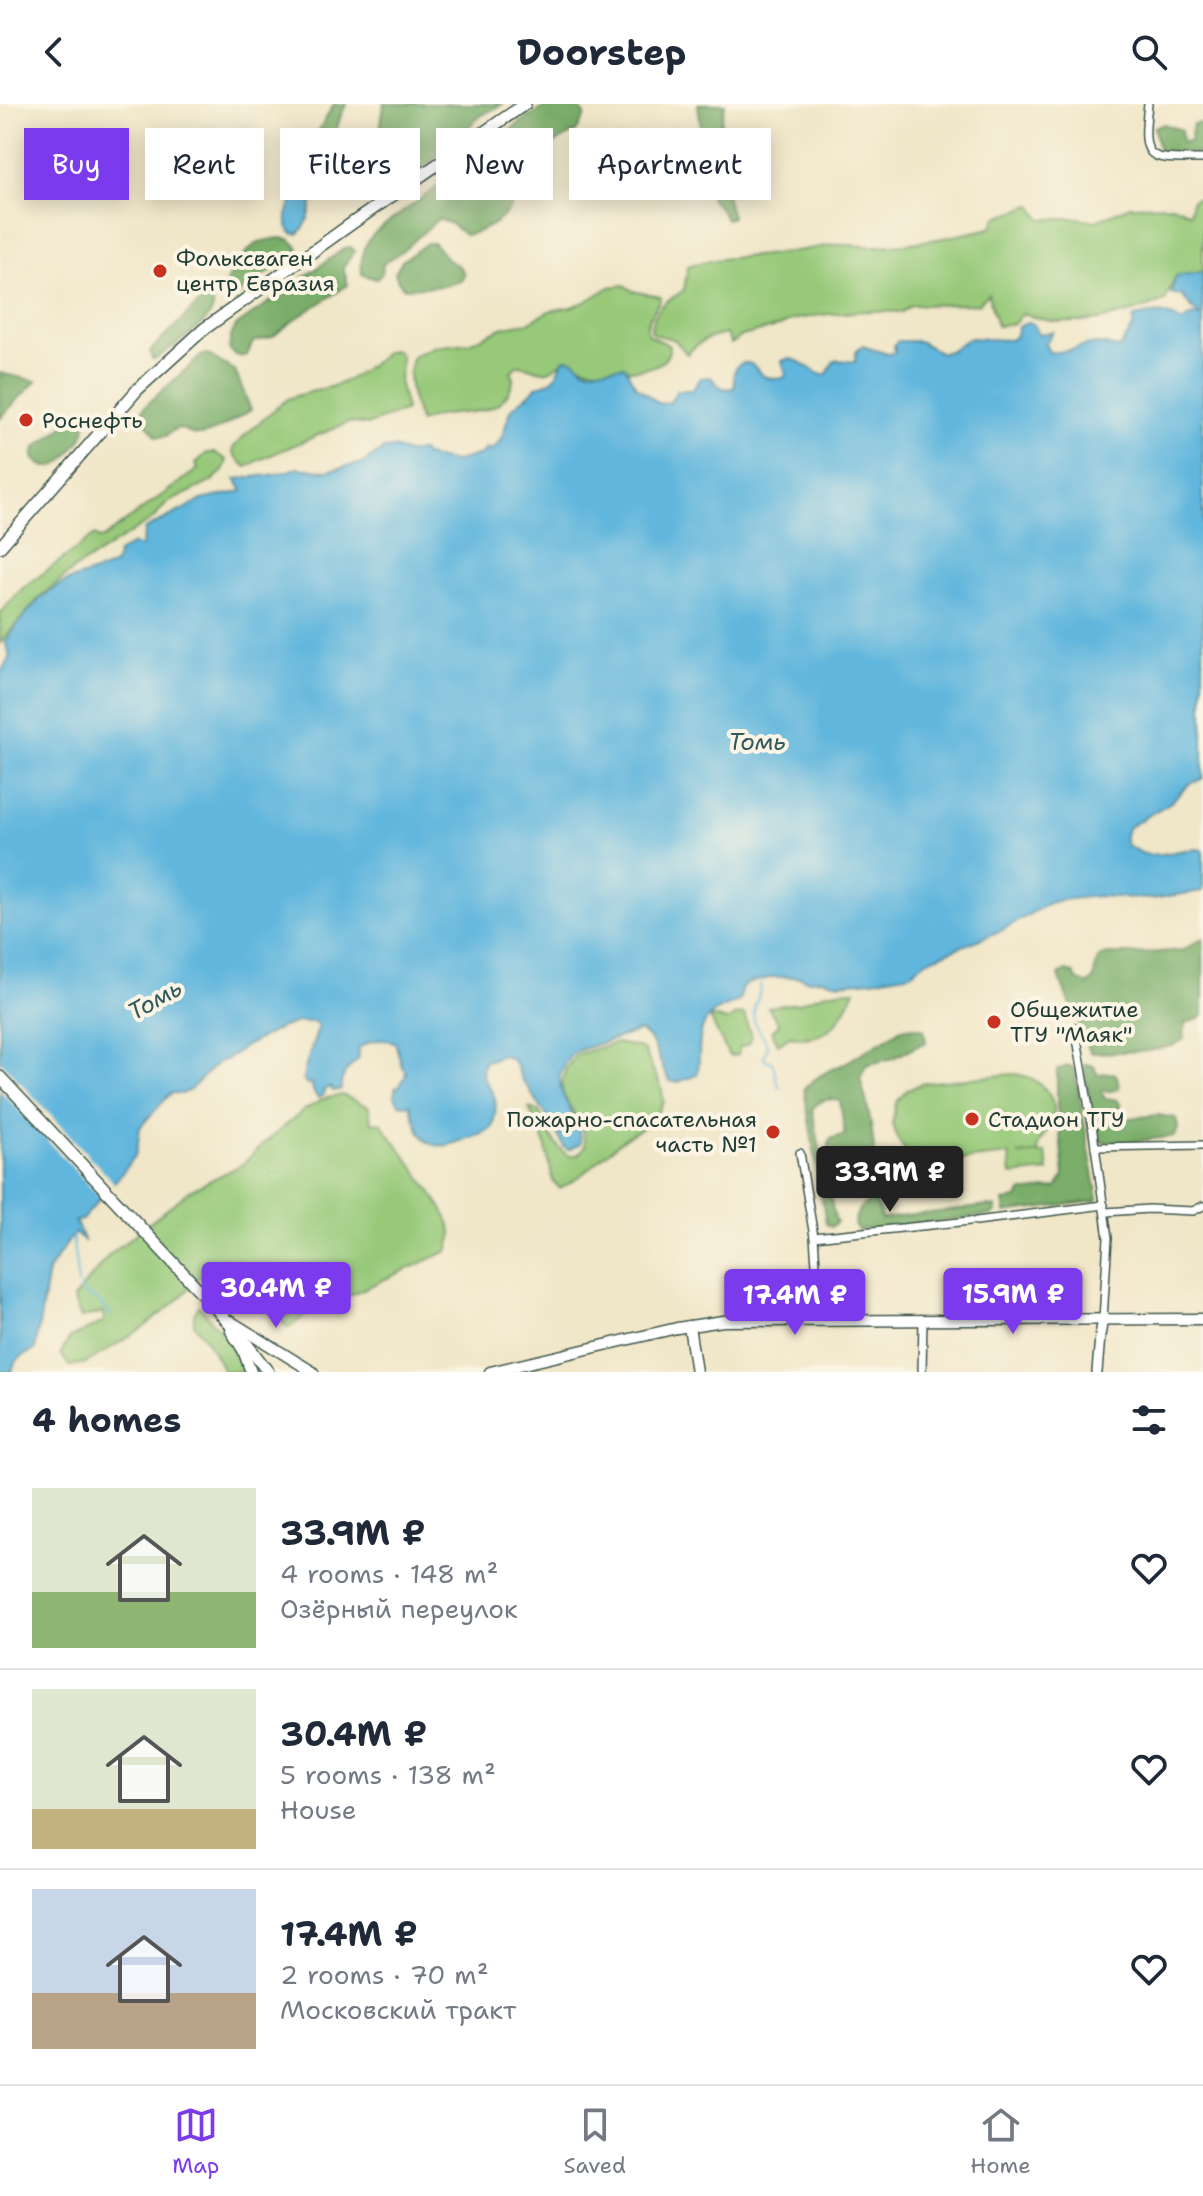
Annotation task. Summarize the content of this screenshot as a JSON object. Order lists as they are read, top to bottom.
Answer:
{
  "water": ["Томь"],
  "places": [
    "Фольксваген центр Евразия",
    "Роснефть",
    "Общежитие ТГУ \"Маяк\"",
    "Стадион ТГУ",
    "Пожарно-спасательная часть №1"
  ],
  "page": {
    "header": "Doorstep",
    "chip": [
      "Buy",
      "Rent",
      "Filters",
      "New",
      "Apartment"
    ],
    "price": [
      "33.9M ₽",
      "30.4M ₽",
      "15.9M ₽",
      "17.4M ₽"
    ],
    "heading": "4 homes",
    "list": [
      {
        "name": "33.9M ₽",
        "note": "4 rooms · 148 m² · Озёрный переулок"
      },
      {
        "name": "30.4M ₽",
        "note": "5 rooms · 138 m² · House"
      },
      {
        "name": "17.4M ₽",
        "note": "2 rooms · 70 m² · Московский тракт"
      }
    ],
    "tabs": ["Map", "Saved", "Home"]
  }
}
